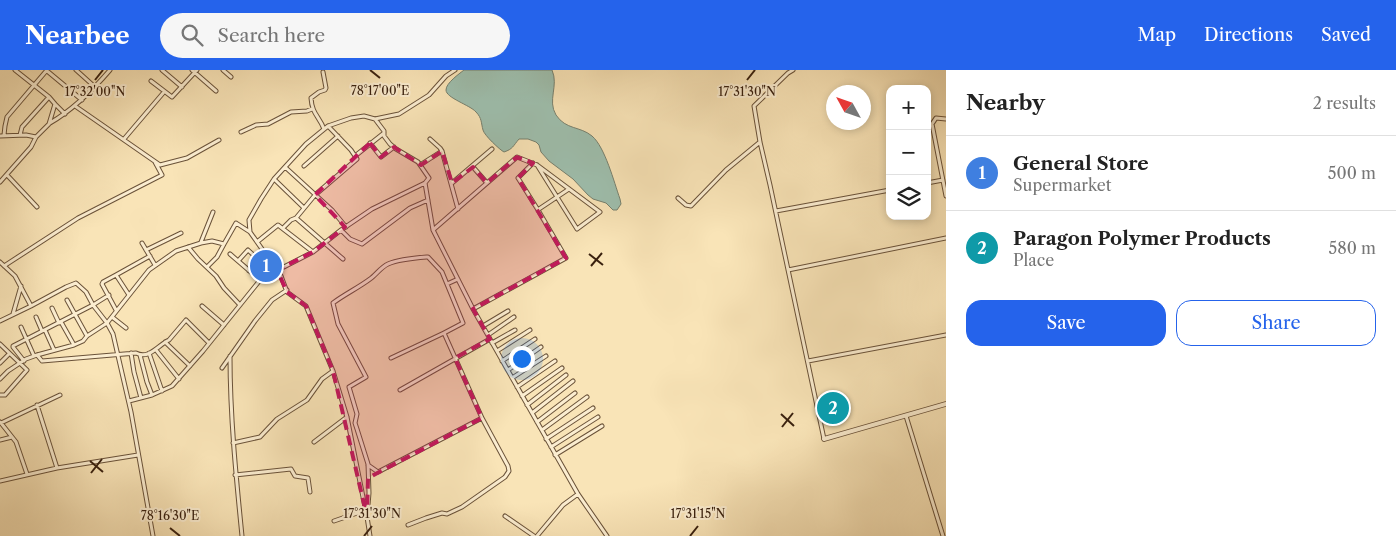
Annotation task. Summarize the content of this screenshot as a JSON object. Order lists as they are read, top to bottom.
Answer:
{
  "north": "top left",
  "page": {
    "header": "Nearbee",
    "search": "Search here",
    "nav": ["Map", "Directions", "Saved"],
    "heading": ["Nearby", "2 results"],
    "map_buttons": ["+", "−"],
    "list": [
      {
        "mark": "1",
        "name": "General Store",
        "note": "Supermarket",
        "value": "500 m"
      },
      {
        "mark": "2",
        "name": "Paragon Polymer Products",
        "note": "Place",
        "value": "580 m"
      }
    ],
    "pins": ["1", "2"],
    "buttons": ["Save", "Share"]
  },
  "coordinates": [
    "78°17'00\"E",
    "17°32'00\"N",
    "17°31'30\"N",
    "17°31'15\"N",
    "78°16'30\"E"
  ]
}
